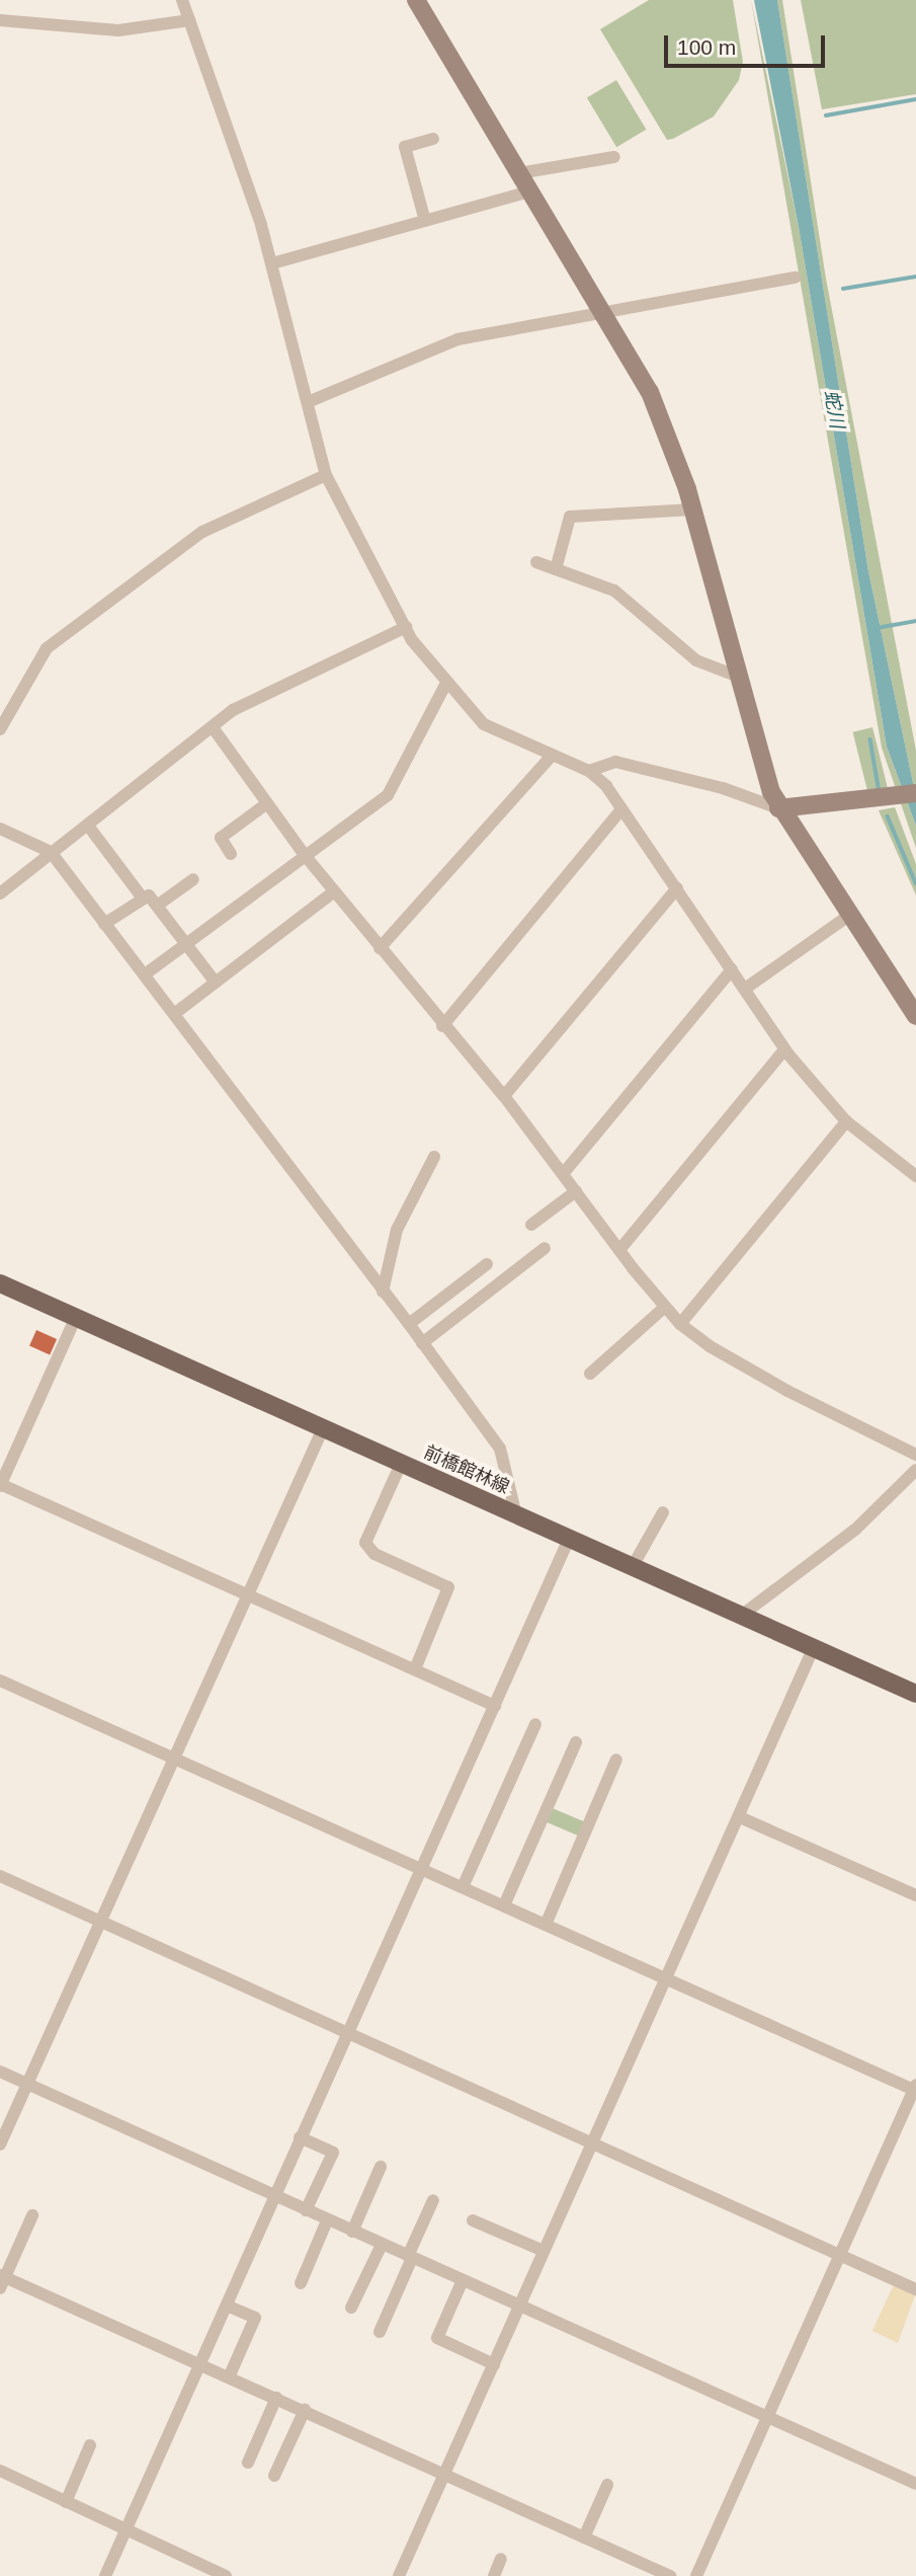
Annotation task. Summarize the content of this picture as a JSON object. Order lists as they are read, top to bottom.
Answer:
{
  "streets": {
    "main road": ["前橋館林線"]
  },
  "water": ["蛇川"],
  "scale_bar": "100 m"
}
